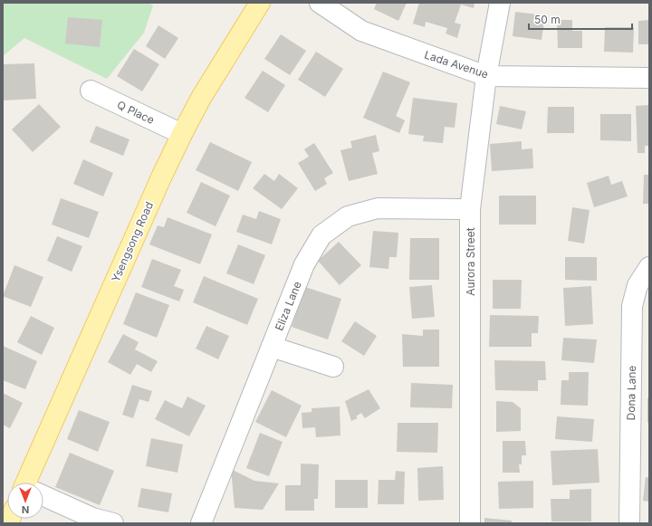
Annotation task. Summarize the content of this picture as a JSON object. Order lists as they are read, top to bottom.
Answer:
{
  "streets": {
    "main road": ["Ysengsong Road"],
    "street": [
      "Lada Avenue",
      "Q Place",
      "Aurora Street",
      "Eliza Lane",
      "Dona Lane"
    ]
  },
  "crossings": [
    ["Lada Avenue", "Aurora Street"],
    ["Q Place", "Ysengsong Road"],
    ["Aurora Street", "Eliza Lane"]
  ],
  "scale_bar": "50 m",
  "north": "bottom"
}
